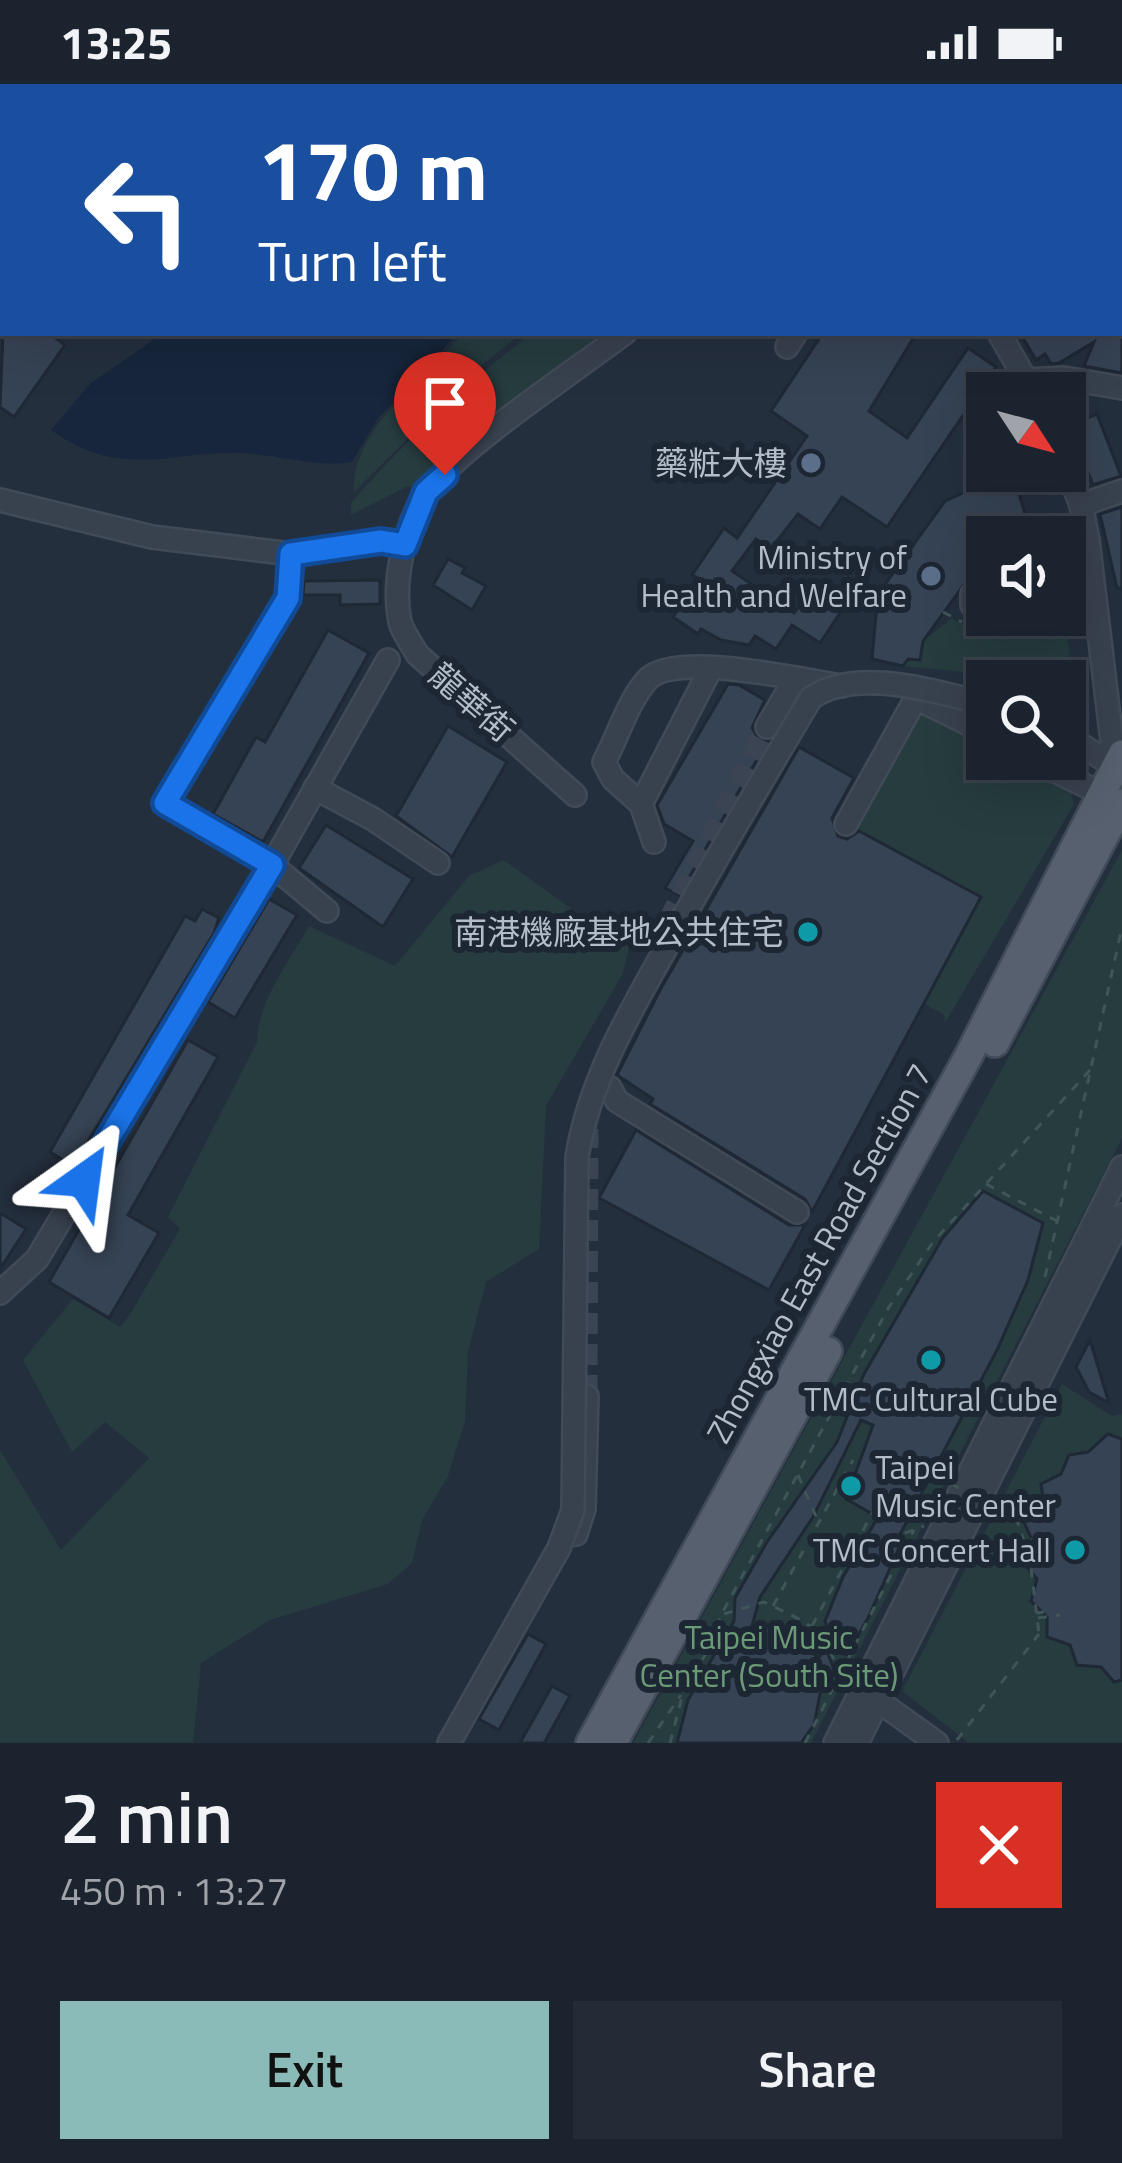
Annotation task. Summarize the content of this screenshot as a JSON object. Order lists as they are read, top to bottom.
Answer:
{
  "streets": {
    "main road": ["Zhongxiao East Road Section 7"],
    "street": ["龍華街"]
  },
  "parks": ["Taipei Music Center (South Site)"],
  "places": [
    "藥粧大樓",
    "Ministry of Health and Welfare",
    "南港機廠基地公共住宅",
    "TMC Cultural Cube",
    "Taipei Music Center",
    "TMC Concert Hall"
  ],
  "north": "bottom right",
  "page": {
    "status": "13:25",
    "turn": ["170 m", "Turn left"],
    "heading": ["2 min", "450 m · 13:27"],
    "buttons": ["Exit", "Share"]
  }
}
